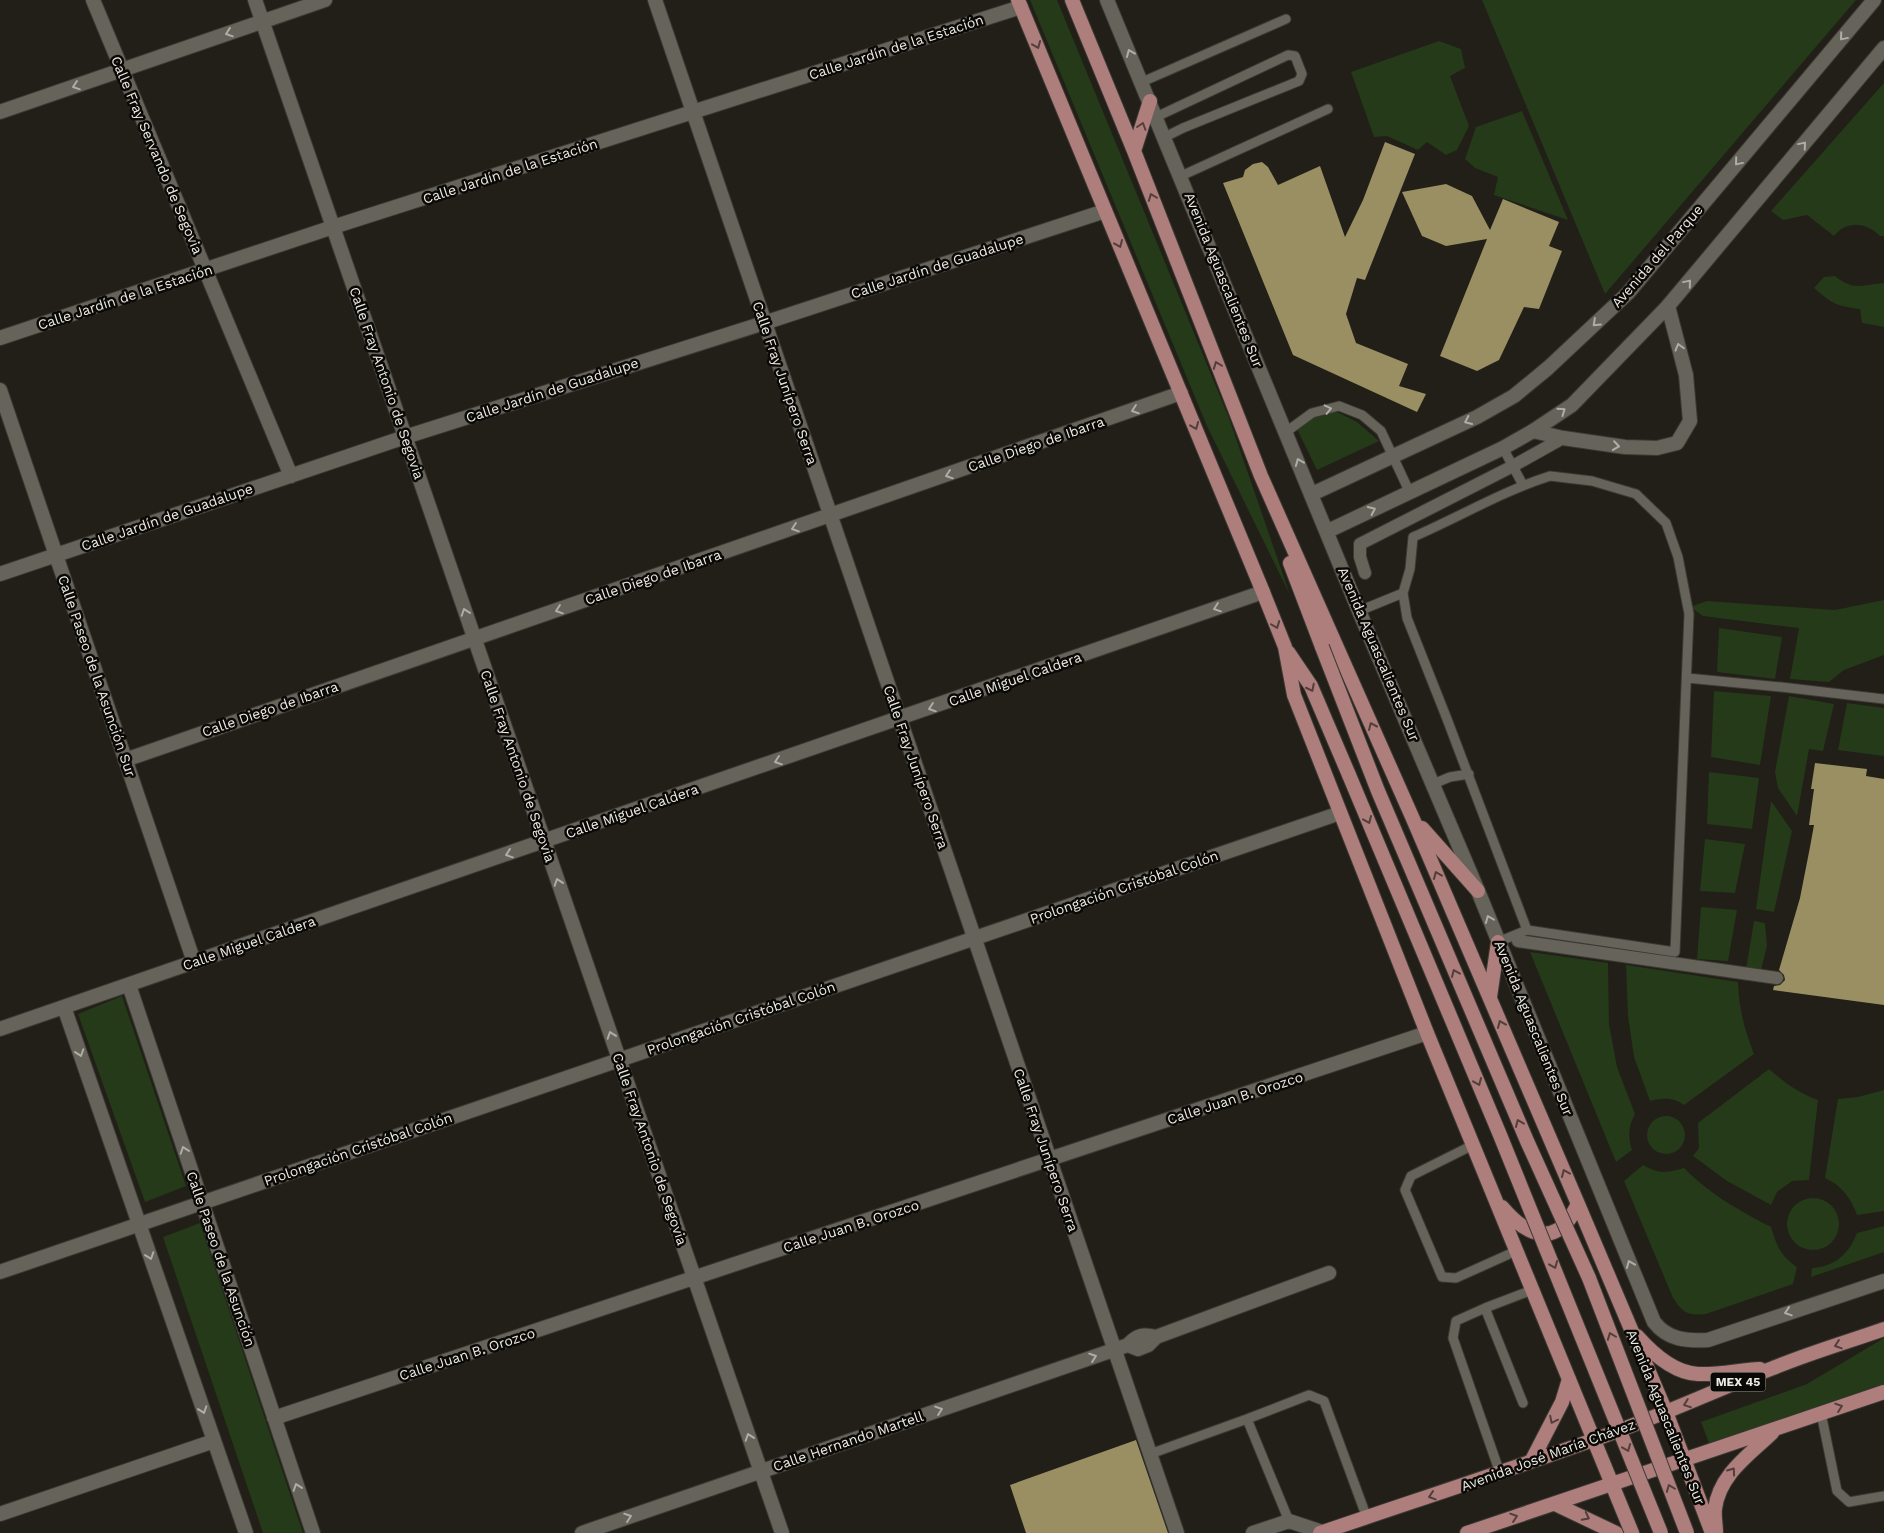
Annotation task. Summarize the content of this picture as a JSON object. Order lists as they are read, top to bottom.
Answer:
{
  "streets": {
    "main road": ["Avenida Aguascalientes Sur", "MEX 45", "Avenida José María Chávez"],
    "street": [
      "Calle Jardín de la Estación",
      "Calle Fray Servando de Segovia",
      "Avenida del Parque",
      "Calle Jardín de Guadalupe",
      "Calle Fray Antonio de Segovia",
      "Calle Fray Junípero Serra",
      "Calle Diego de Ibarra",
      "Calle Paseo de la Asunción Sur",
      "Calle Miguel Caldera",
      "Prolongación Cristóbal Colón",
      "Calle Juan B. Orozco",
      "Calle Paseo de la Asunción",
      "Calle Hernando Martell"
    ]
  },
  "crossings": [
    ["Calle Jardín de la Estación", "Calle Fray Servando de Segovia"],
    ["Calle Jardín de la Estación", "Calle Fray Antonio de Segovia"],
    ["Calle Jardín de la Estación", "Calle Fray Junípero Serra"],
    ["Calle Fray Servando de Segovia", "Calle Jardín de Guadalupe"],
    ["Avenida del Parque", "Avenida Aguascalientes Sur"],
    ["Calle Jardín de Guadalupe", "Calle Fray Antonio de Segovia"],
    ["Calle Jardín de Guadalupe", "Calle Fray Junípero Serra"],
    ["Calle Jardín de Guadalupe", "Calle Paseo de la Asunción Sur"],
    ["Avenida Aguascalientes Sur", "Avenida José María Chávez"],
    ["Calle Fray Antonio de Segovia", "Calle Diego de Ibarra"],
    ["Calle Fray Antonio de Segovia", "Calle Miguel Caldera"],
    ["Calle Fray Antonio de Segovia", "Prolongación Cristóbal Colón"],
    ["Calle Fray Antonio de Segovia", "Calle Juan B. Orozco"],
    ["Calle Fray Antonio de Segovia", "Calle Hernando Martell"],
    ["Calle Fray Junípero Serra", "Calle Diego de Ibarra"],
    ["Calle Fray Junípero Serra", "Calle Miguel Caldera"],
    ["Calle Fray Junípero Serra", "Prolongación Cristóbal Colón"],
    ["Calle Fray Junípero Serra", "Calle Juan B. Orozco"],
    ["Calle Fray Junípero Serra", "Calle Hernando Martell"],
    ["Calle Diego de Ibarra", "Calle Paseo de la Asunción Sur"],
    ["Calle Paseo de la Asunción Sur", "Calle Miguel Caldera"],
    ["Calle Miguel Caldera", "Calle Paseo de la Asunción"],
    ["Prolongación Cristóbal Colón", "Calle Paseo de la Asunción"],
    ["Calle Juan B. Orozco", "Calle Paseo de la Asunción"]
  ],
  "one_way": [
    "Calle Fray Antonio de Segovia",
    "Calle Diego de Ibarra",
    "Calle Miguel Caldera",
    "Calle Hernando Martell"
  ]
}
